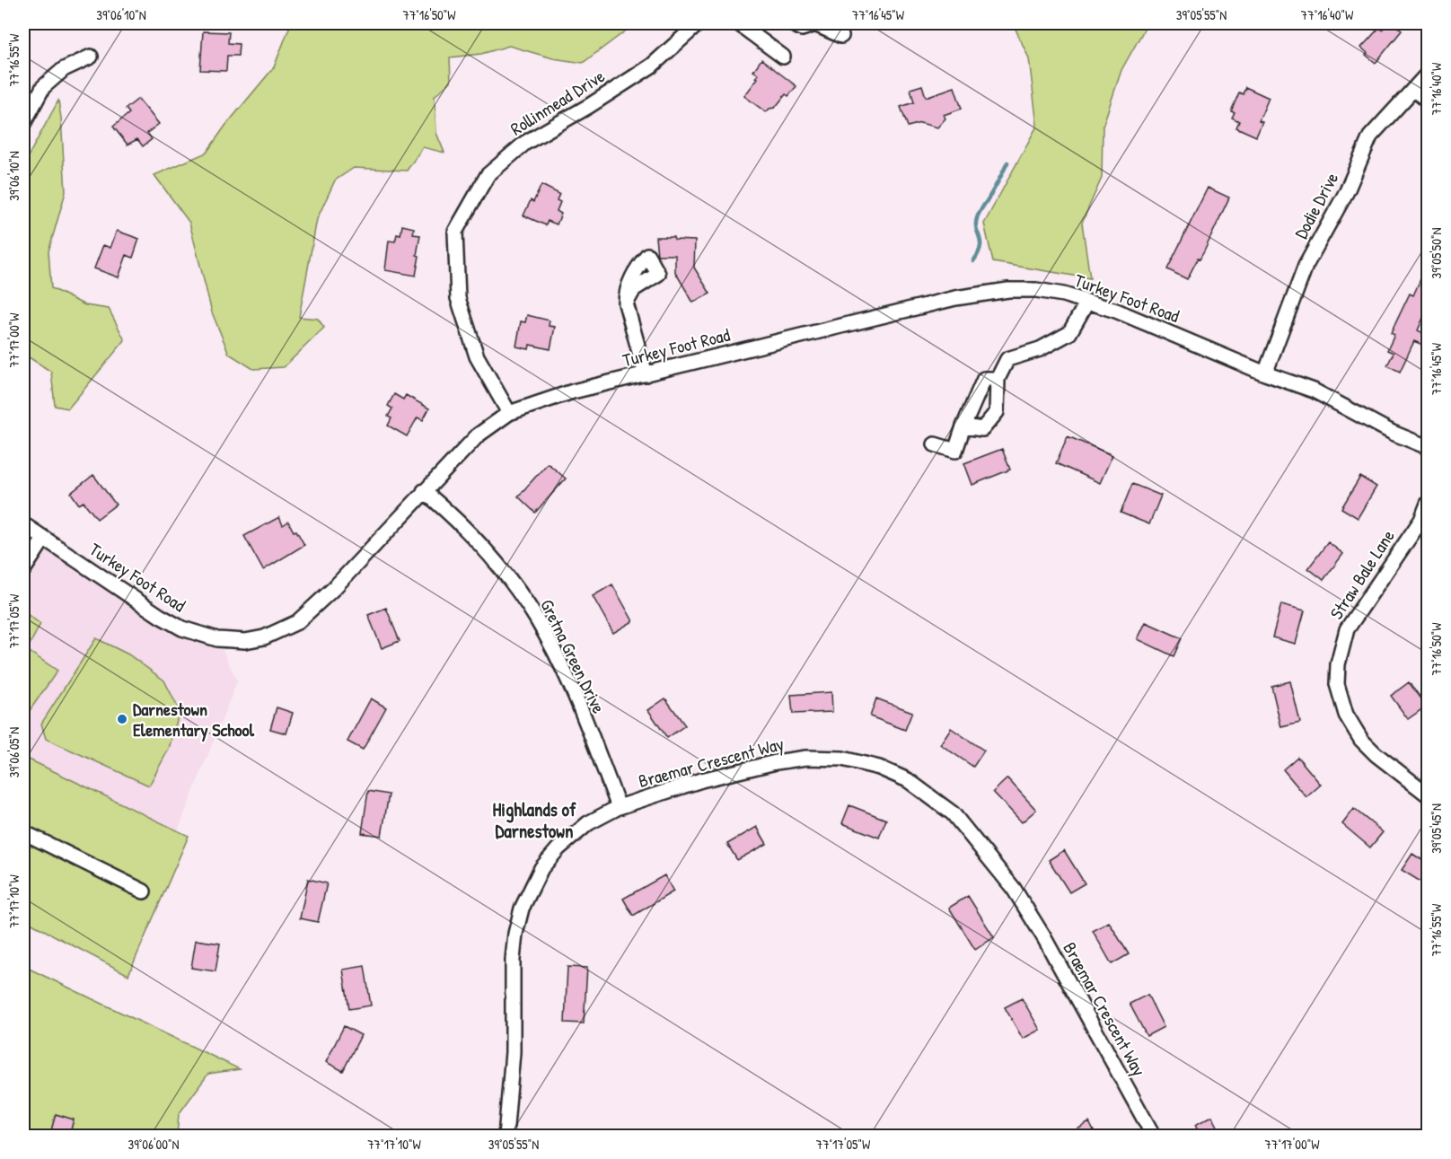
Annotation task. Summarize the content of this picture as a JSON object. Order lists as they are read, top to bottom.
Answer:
{
  "streets": {
    "street": [
      "Rollinmead Drive",
      "Dodie Drive",
      "Turkey Foot Road",
      "Straw Bale Lane",
      "Gretna Green Drive",
      "Braemar Crescent Way"
    ]
  },
  "crossings": [
    ["Rollinmead Drive", "Turkey Foot Road"],
    ["Dodie Drive", "Turkey Foot Road"],
    ["Turkey Foot Road", "Gretna Green Drive"],
    ["Gretna Green Drive", "Braemar Crescent Way"]
  ],
  "districts": ["Highlands of Darnestown"],
  "places": ["Darnestown Elementary School"],
  "coordinates": [
    "39°06'10\"N",
    "77°16'50\"W",
    "77°16'45\"W",
    "39°05'55\"N",
    "77°16'40\"W",
    "77°16'55\"W",
    "39°05'50\"N",
    "77°17'00\"W",
    "77°17'05\"W",
    "39°06'05\"N",
    "39°05'45\"N",
    "77°17'10\"W",
    "39°06'00\"N"
  ]
}
